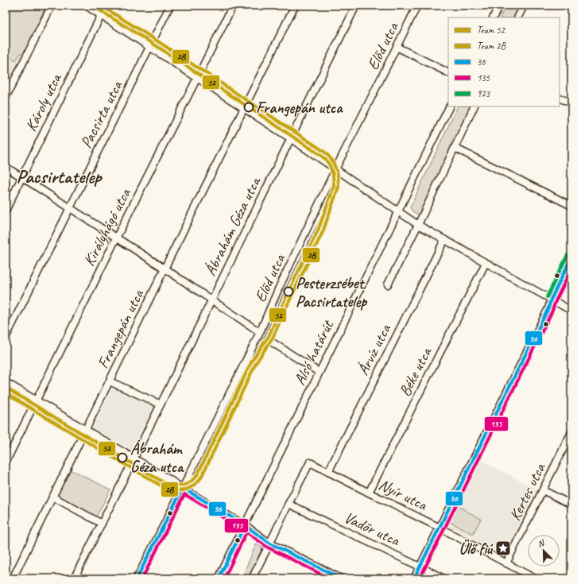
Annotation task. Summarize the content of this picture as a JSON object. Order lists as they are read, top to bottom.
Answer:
{
  "streets": {
    "street": [
      "Előd utca",
      "Károly utca",
      "Pacsirta utca",
      "Ábrahám Géza utca",
      "Királyhágó utca",
      "Frangepán utca",
      "Árvíz utca",
      "Alsó határút",
      "Béke utca",
      "Kertes utca",
      "Nyír utca",
      "Vadőr utca"
    ]
  },
  "crossings": [
    ["Árvíz utca", "Nyír utca"],
    ["Béke utca", "Nyír utca"],
    ["Kertes utca", "Nyír utca"],
    ["Nyír utca", "Vadőr utca"]
  ],
  "districts": ["Pacsirtatelep"],
  "places": {
    "other": ["Frangepán utca", "Pesterzsébet, Pacsirtatelep", "Ábrahám Géza utca"],
    "place": ["Ülő fiú"]
  },
  "lines": [
    "tram line 52",
    "tram line 2B",
    "transit line 923",
    "transit line 36",
    "transit line 135"
  ],
  "legend": [
    "Tram 52",
    "Tram 2B",
    "36",
    "135",
    "923"
  ],
  "north": "top left"
}
